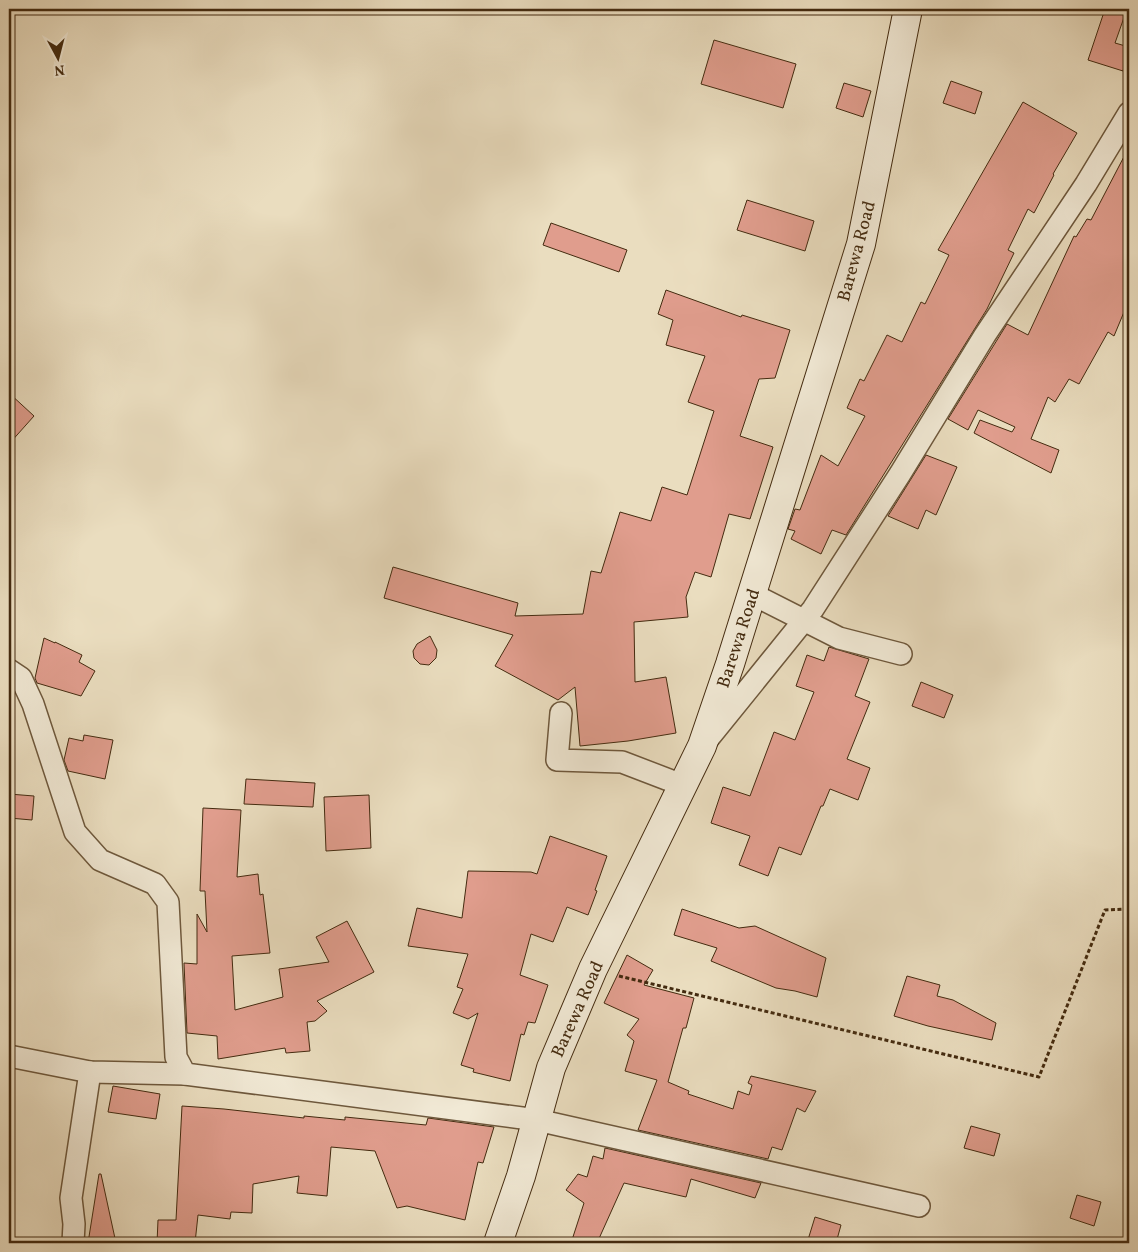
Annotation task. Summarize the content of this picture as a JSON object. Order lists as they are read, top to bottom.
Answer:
{
  "streets": {
    "main road": ["Barewa Road"]
  },
  "north": "bottom"
}
